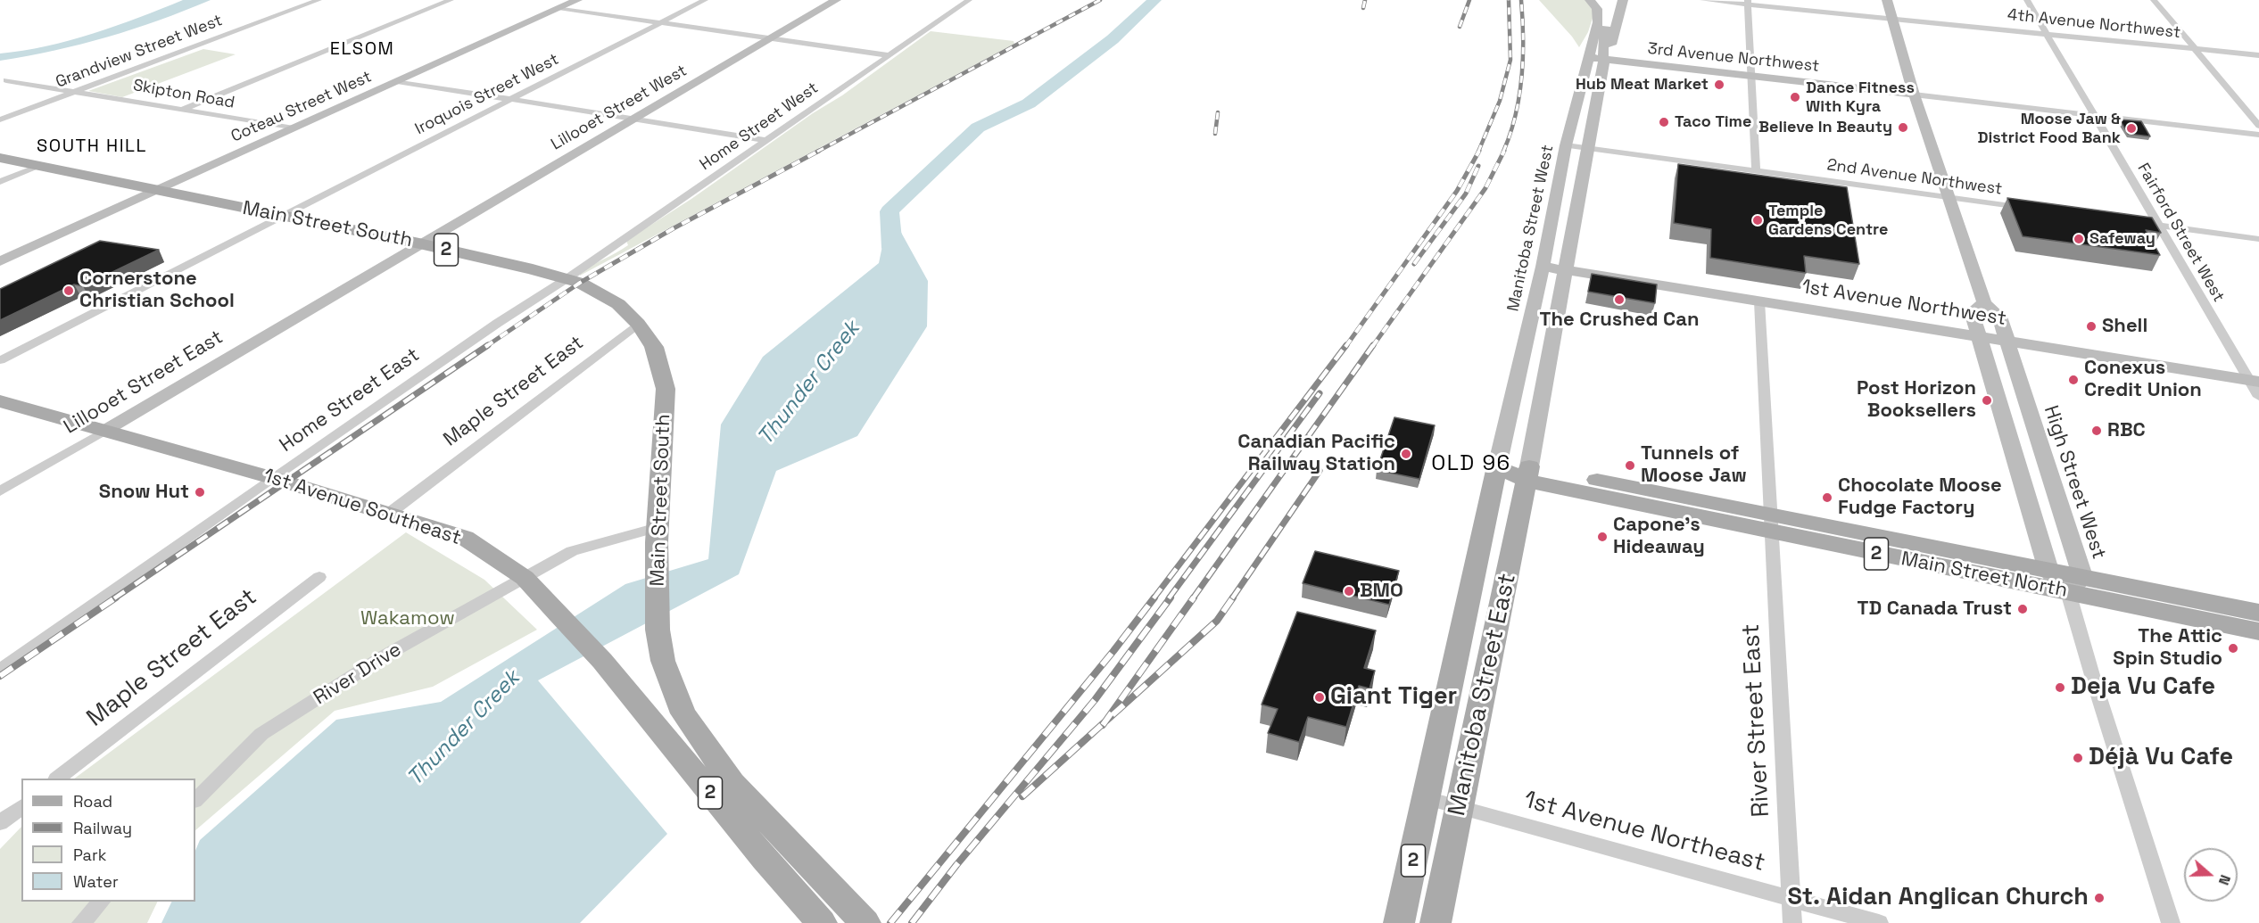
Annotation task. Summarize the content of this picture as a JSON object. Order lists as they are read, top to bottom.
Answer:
{
  "streets": {
    "main road": [
      "3rd Avenue Northwest",
      "Coteau Street West",
      "Lillooet Street West",
      "Main Street South",
      "Manitoba Street West",
      "2",
      "1st Avenue Northwest",
      "Lillooet Street East",
      "High Street West",
      "1st Avenue Southeast",
      "Main Street North",
      "Manitoba Street East"
    ],
    "street": [
      "4th Avenue Northwest",
      "Grandview Street West",
      "Skipton Road",
      "Iroquois Street West",
      "Home Street West",
      "2nd Avenue Northwest",
      "Fairford Street West",
      "Maple Street East",
      "Home Street East",
      "River Drive",
      "River Street East",
      "1st Avenue Northeast"
    ]
  },
  "crossings": [
    ["4th Avenue Northwest", "Fairford Street West"],
    ["4th Avenue Northwest", "High Street West"],
    ["Grandview Street West", "Skipton Road"],
    ["3rd Avenue Northwest", "Manitoba Street West"],
    ["3rd Avenue Northwest", "Fairford Street West"],
    ["3rd Avenue Northwest", "High Street West"],
    ["Skipton Road", "Coteau Street West"],
    ["Iroquois Street West", "Main Street South"],
    ["Coteau Street West", "Main Street South"],
    ["Lillooet Street West", "Main Street South"],
    ["Lillooet Street West", "Lillooet Street East"],
    ["Home Street West", "Main Street South"],
    ["Home Street West", "Home Street East"],
    ["2nd Avenue Northwest", "Manitoba Street West"],
    ["2nd Avenue Northwest", "High Street West"],
    ["Main Street South", "Lillooet Street East"],
    ["Main Street South", "Maple Street East"],
    ["Main Street South", "Home Street East"],
    ["Main Street South", "River Drive"],
    ["Manitoba Street West", "1st Avenue Northwest"],
    ["Manitoba Street West", "Main Street North"],
    ["Manitoba Street West", "Manitoba Street East"],
    ["Fairford Street West", "1st Avenue Northwest"],
    ["1st Avenue Northwest", "High Street West"],
    ["1st Avenue Northwest", "River Street East"],
    ["Lillooet Street East", "1st Avenue Southeast"],
    ["Maple Street East", "1st Avenue Southeast"],
    ["Home Street East", "1st Avenue Southeast"],
    ["High Street West", "Main Street North"],
    ["1st Avenue Southeast", "River Drive"],
    ["Main Street North", "Manitoba Street East"],
    ["Main Street North", "River Street East"],
    ["Manitoba Street East", "1st Avenue Northeast"],
    ["River Street East", "1st Avenue Northeast"]
  ],
  "districts": ["ELSOM", "SOUTH HILL", "OLD 96"],
  "water": ["Thunder Creek"],
  "parks": ["Wakamow"],
  "places": [
    "Hub Meat Market",
    "Dance Fitness With Kyra",
    "Taco Time",
    "Believe In Beauty",
    "Moose Jaw & District Food Bank",
    "Temple Gardens Centre",
    "Safeway",
    "Cornerstone Christian School",
    "The Crushed Can",
    "Shell",
    "Conexus Credit Union",
    "Post Horizon Booksellers",
    "RBC",
    "Canadian Pacific Railway Station",
    "Tunnels of Moose Jaw",
    "Snow Hut",
    "Chocolate Moose Fudge Factory",
    "Capone's Hideaway",
    "BMO",
    "TD Canada Trust",
    "The Attic Spin Studio",
    "Deja Vu Cafe",
    "Giant Tiger",
    "Déjà Vu Cafe",
    "St. Aidan Anglican Church"
  ],
  "legend": [
    "Road",
    "Railway",
    "Park",
    "Water"
  ],
  "north": "right"
}
